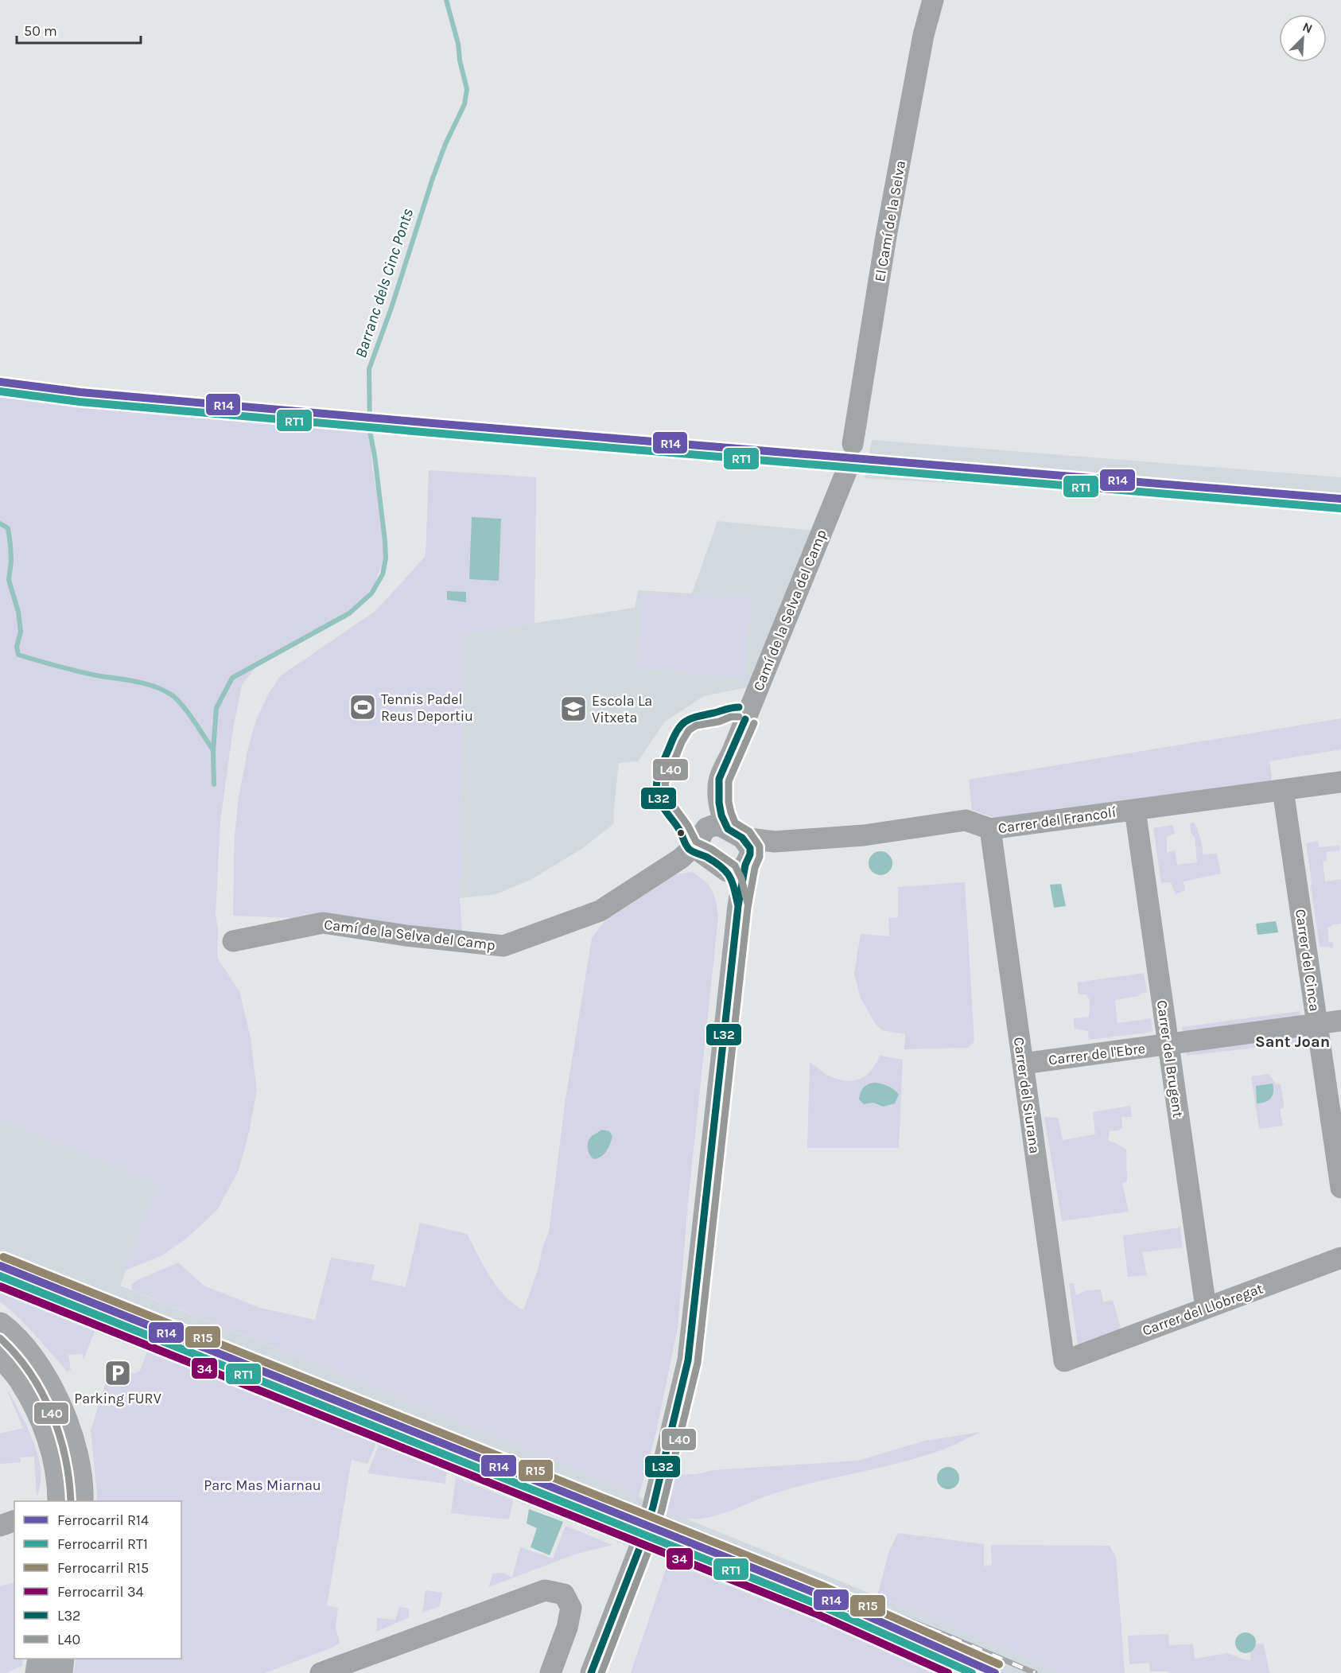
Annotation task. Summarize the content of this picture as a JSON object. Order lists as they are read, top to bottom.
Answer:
{
  "streets": {
    "street": [
      "El Camí de la Selva",
      "Camí de la Selva del Camp",
      "Carrer del Francolí",
      "Carrer del Cinca",
      "Carrer de l'Ebre",
      "Carrer del Brugent",
      "Carrer del Siurana",
      "Carrer del Llobregat"
    ]
  },
  "crossings": [
    ["Camí de la Selva del Camp", "Carrer del Francolí"],
    ["Carrer del Francolí", "Carrer del Cinca"],
    ["Carrer del Francolí", "Carrer del Brugent"],
    ["Carrer del Francolí", "Carrer del Siurana"],
    ["Carrer del Cinca", "Carrer de l'Ebre"],
    ["Carrer de l'Ebre", "Carrer del Brugent"],
    ["Carrer de l'Ebre", "Carrer del Siurana"],
    ["Carrer del Brugent", "Carrer del Llobregat"],
    ["Carrer del Siurana", "Carrer del Llobregat"]
  ],
  "districts": ["Sant Joan"],
  "water": ["Barranc dels Cinc Ponts"],
  "parks": ["Parc Mas Miarnau"],
  "places": {
    "sports": ["Tennis Padel Reus Deportiu"],
    "school or university": ["Escola La Vitxeta"],
    "parking": ["Parking FURV"]
  },
  "lines": [
    "rail line R14",
    "rail line RT1",
    "transit line L32",
    "transit line L40",
    "rail line R15",
    "rail line 34"
  ],
  "legend": [
    "Ferrocarril R14",
    "Ferrocarril RT1",
    "Ferrocarril R15",
    "Ferrocarril 34",
    "L32",
    "L40"
  ],
  "scale_bar": "50 m",
  "north": "top right"
}
